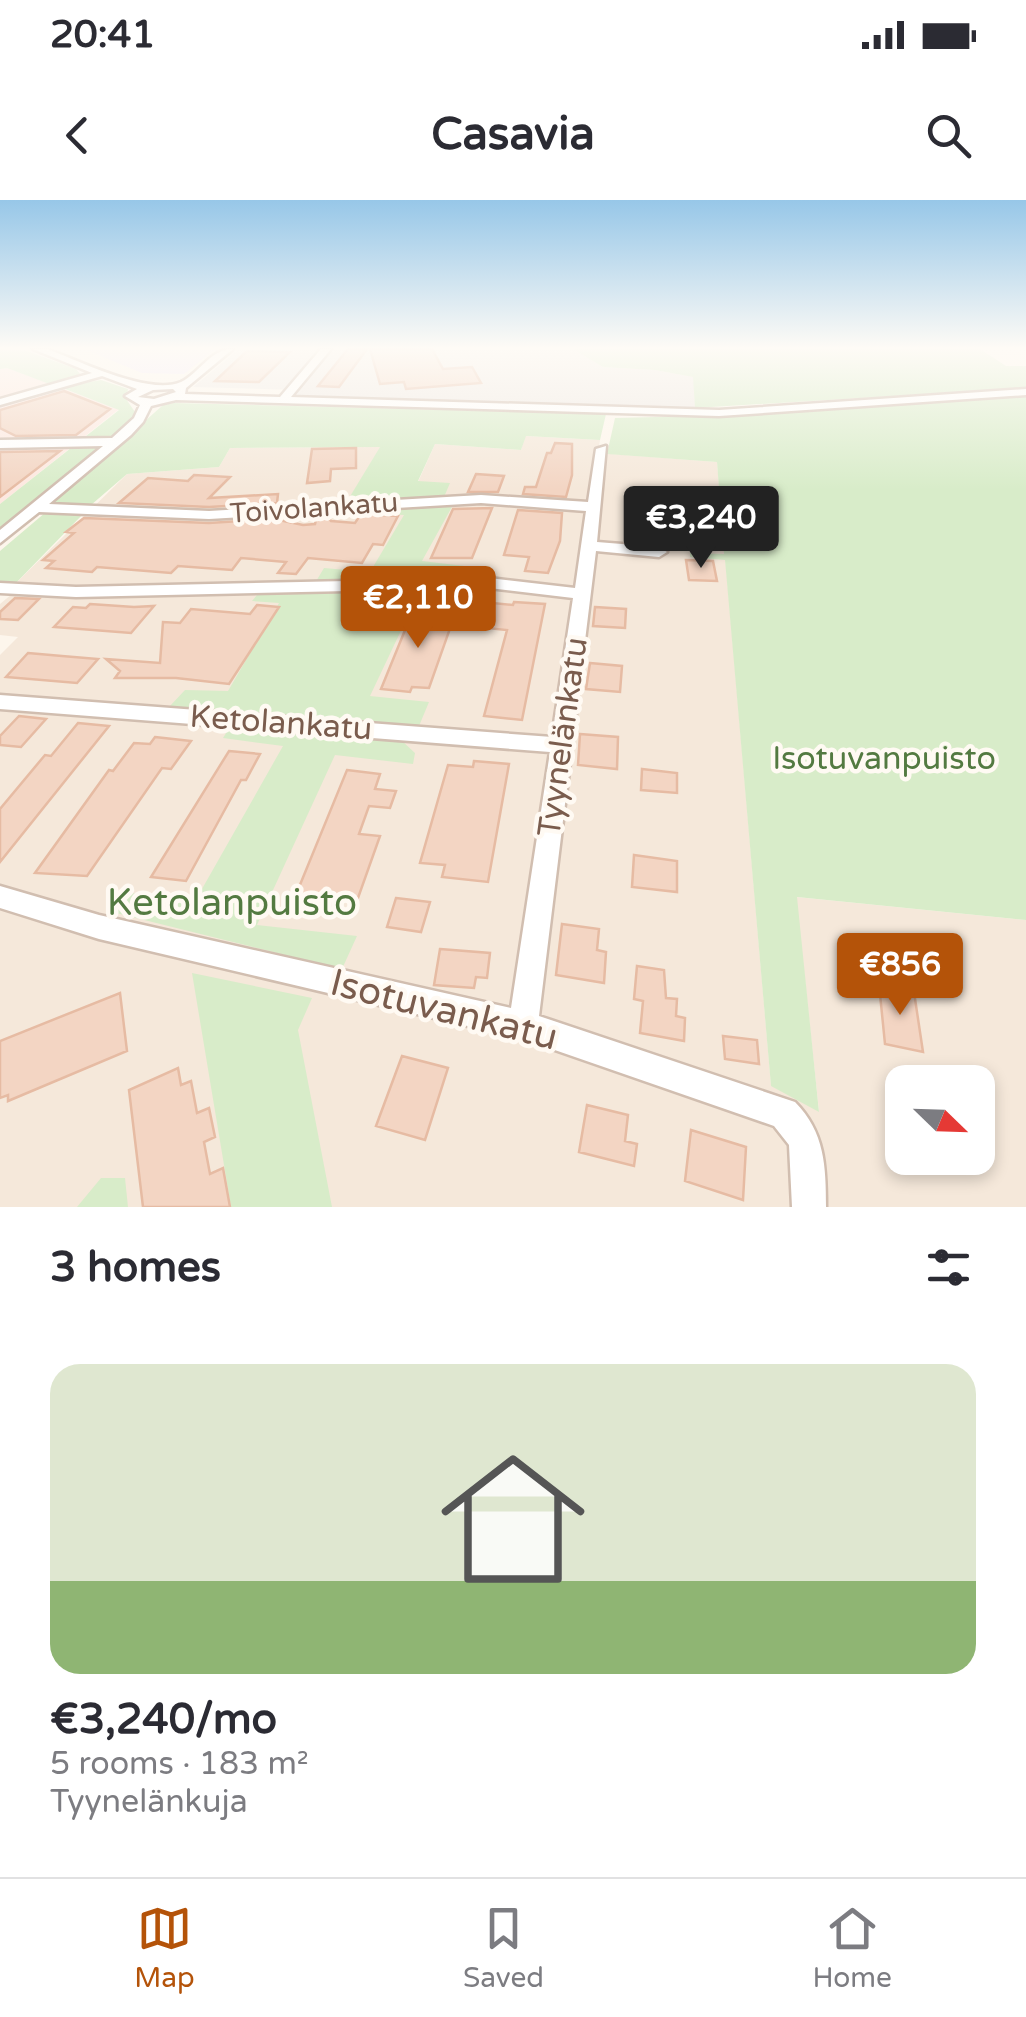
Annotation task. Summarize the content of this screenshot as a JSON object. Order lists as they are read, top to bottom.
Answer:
{
  "streets": {
    "street": [
      "Toivolankatu",
      "Ketolankatu",
      "Tyynelänkatu",
      "Isotuvankatu"
    ]
  },
  "crossings": [
    ["Toivolankatu", "Tyynelänkatu"],
    ["Ketolankatu", "Tyynelänkatu"],
    ["Tyynelänkatu", "Isotuvankatu"]
  ],
  "parks": ["Isotuvanpuisto", "Ketolanpuisto"],
  "north": "bottom right",
  "page": {
    "status": "20:41",
    "header": "Casavia",
    "price": ["€3,240", "€2,110", "€856"],
    "heading": "3 homes",
    "list": [
      {
        "name": "€3,240/mo",
        "note": "5 rooms · 183 m² · Tyynelänkuja"
      }
    ],
    "tabs": ["Map", "Saved", "Home"]
  }
}
